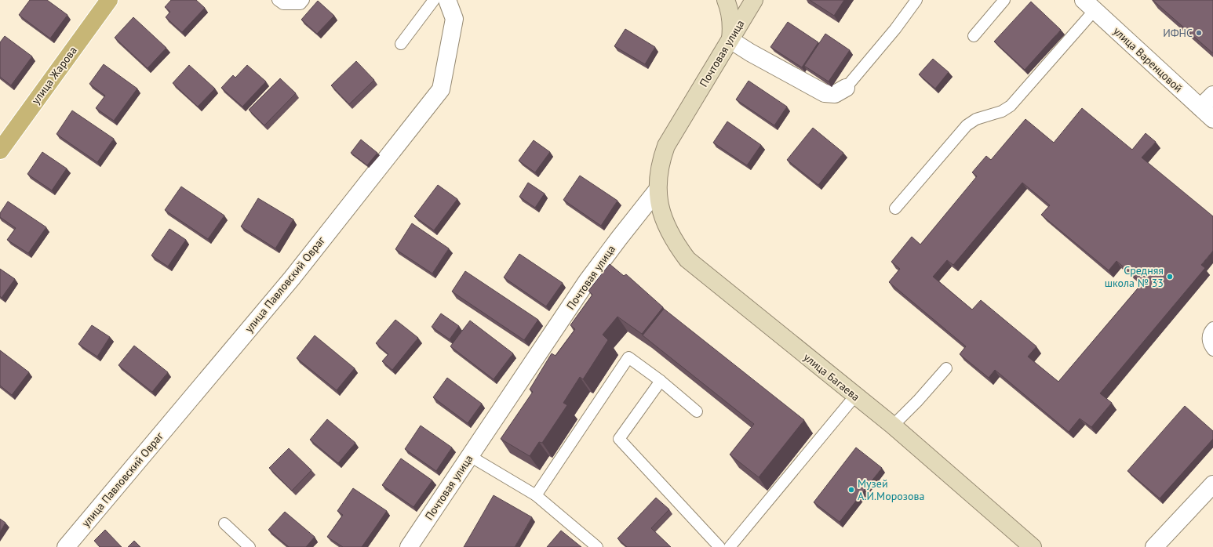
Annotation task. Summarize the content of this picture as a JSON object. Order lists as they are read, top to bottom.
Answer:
{
  "streets": {
    "main road": ["Почтовая улица", "улица Жарова", "улица Багаева"],
    "street": ["улица Варенцовой", "улица Павловский Овраг"]
  },
  "crossings": [
    ["Почтовая улица", "улица Багаева"]
  ],
  "places": ["ИФНС", "Средняя школа № 33", "Музей А.И.Морозова"]
}
